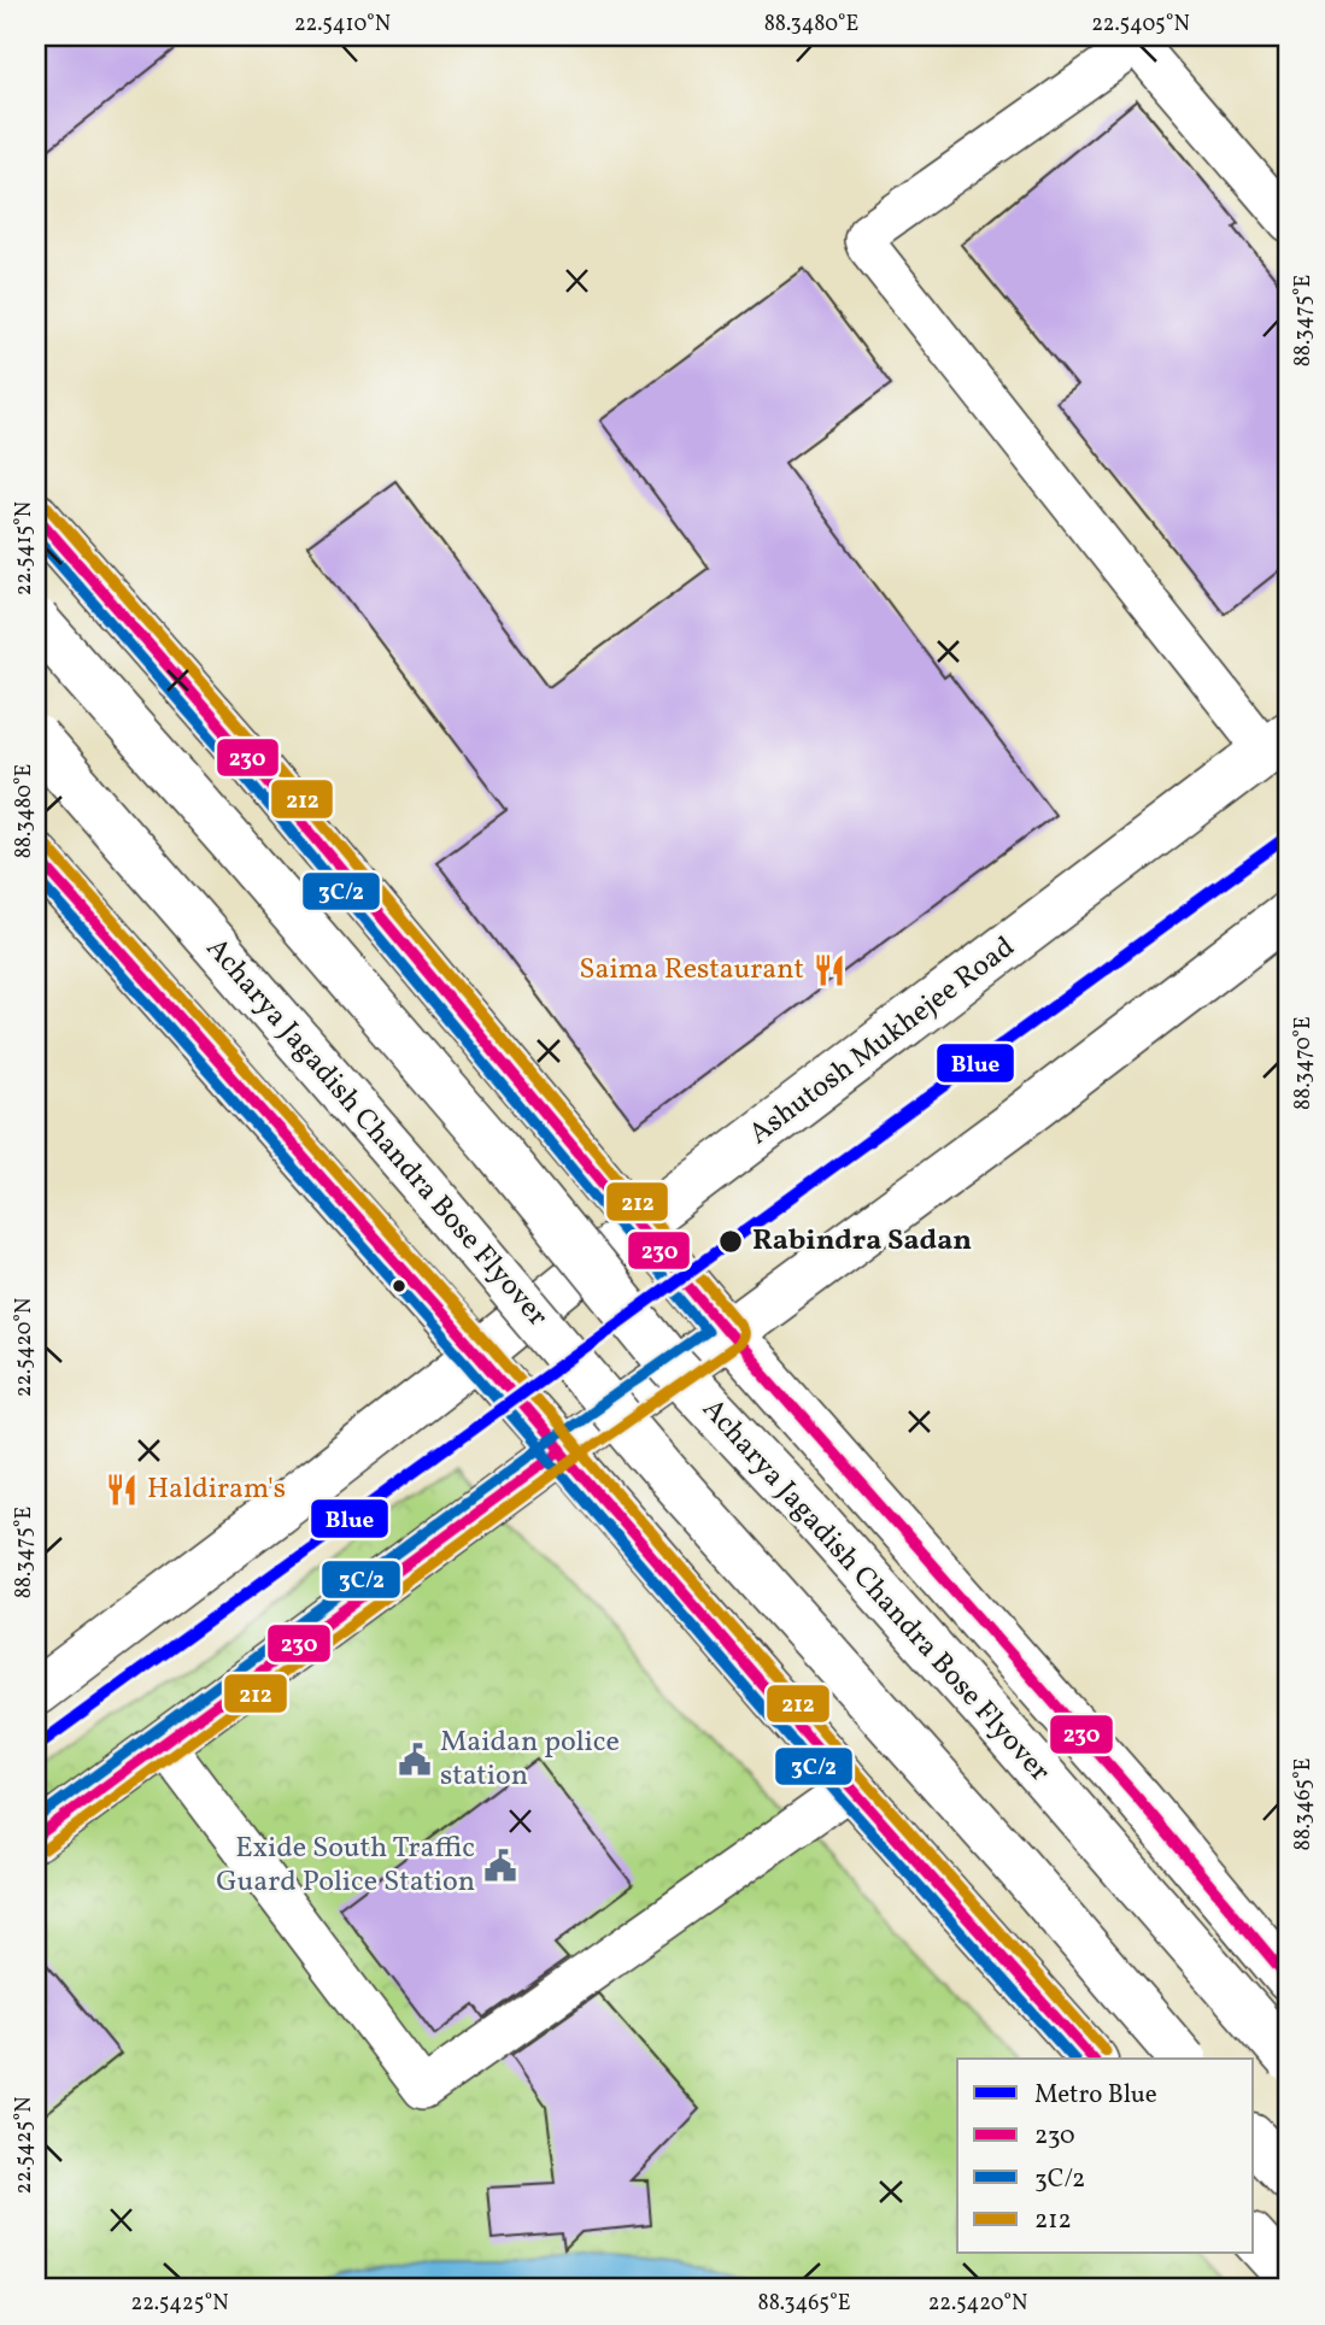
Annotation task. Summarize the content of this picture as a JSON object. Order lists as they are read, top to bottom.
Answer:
{
  "streets": {
    "main road": ["Ashutosh Mukhejee Road", "Acharya Jagadish Chandra Bose Flyover"]
  },
  "places": {
    "restaurant": ["Saima Restaurant", "Haldiram's"],
    "other": ["Rabindra Sadan"],
    "public building": ["Maidan police station", "Exide South Traffic Guard Police Station"]
  },
  "lines": [
    "transit line 212",
    "transit line 230",
    "transit line 3C/2",
    "metro line Blue"
  ],
  "legend": [
    "Metro Blue",
    "230",
    "3C/2",
    "212"
  ],
  "coordinates": [
    "22.5410°N",
    "88.3480°E",
    "22.5405°N",
    "88.3475°E",
    "22.5415°N",
    "88.3470°E",
    "22.5420°N",
    "88.3465°E",
    "22.5425°N"
  ]
}
